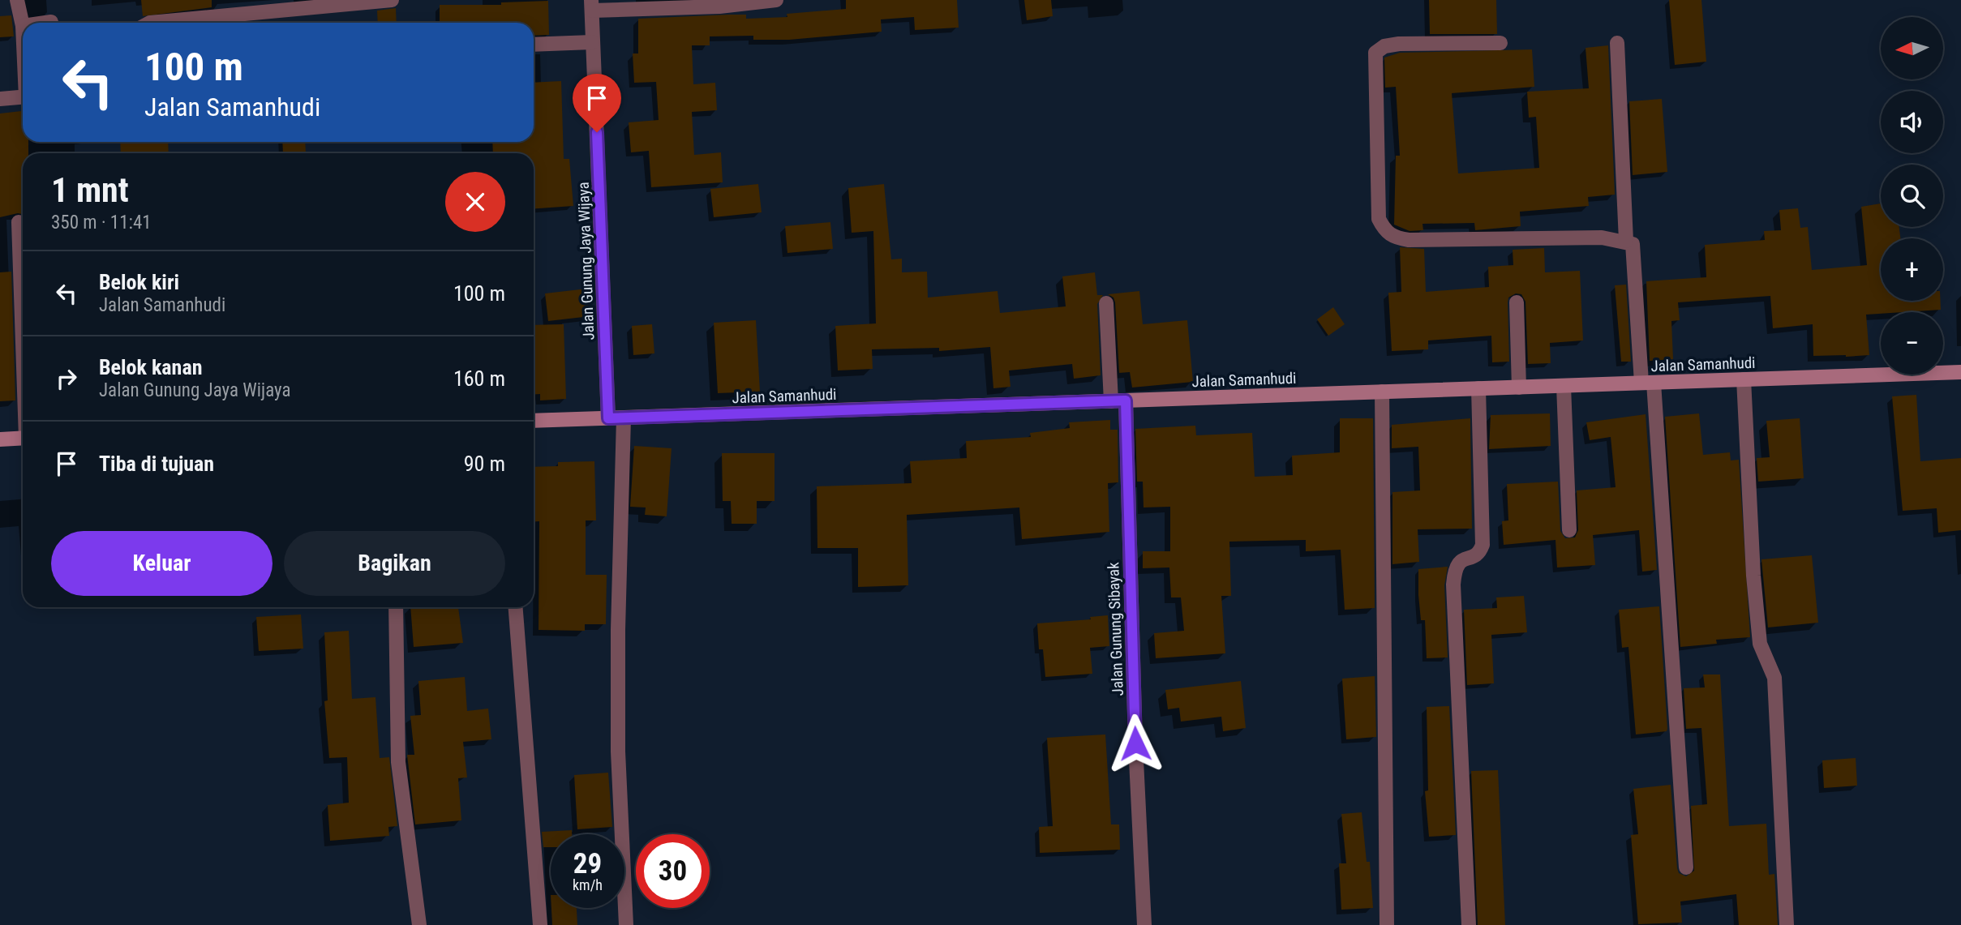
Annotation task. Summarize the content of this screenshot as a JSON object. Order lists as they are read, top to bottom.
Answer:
{
  "streets": {
    "street": ["Jalan Gunung Jaya Wijaya", "Jalan Samanhudi", "Jalan Gunung Sibayak"]
  },
  "crossings": [
    ["Jalan Gunung Jaya Wijaya", "Jalan Samanhudi"],
    ["Jalan Samanhudi", "Jalan Gunung Sibayak"]
  ],
  "north": "left",
  "page": {
    "map_buttons": ["+", "−"],
    "turn": ["100 m", "Jalan Samanhudi"],
    "heading": ["1 mnt", "350 m · 11:41"],
    "list": [
      {
        "name": "Belok kiri",
        "note": "Jalan Samanhudi",
        "value": "100 m"
      },
      {
        "name": "Belok kanan",
        "note": "Jalan Gunung Jaya Wijaya",
        "value": "160 m"
      },
      {
        "name": "Tiba di tujuan",
        "value": "90 m"
      }
    ],
    "buttons": ["Keluar", "Bagikan"],
    "speed": "29 km/h",
    "limit": "30"
  }
}
